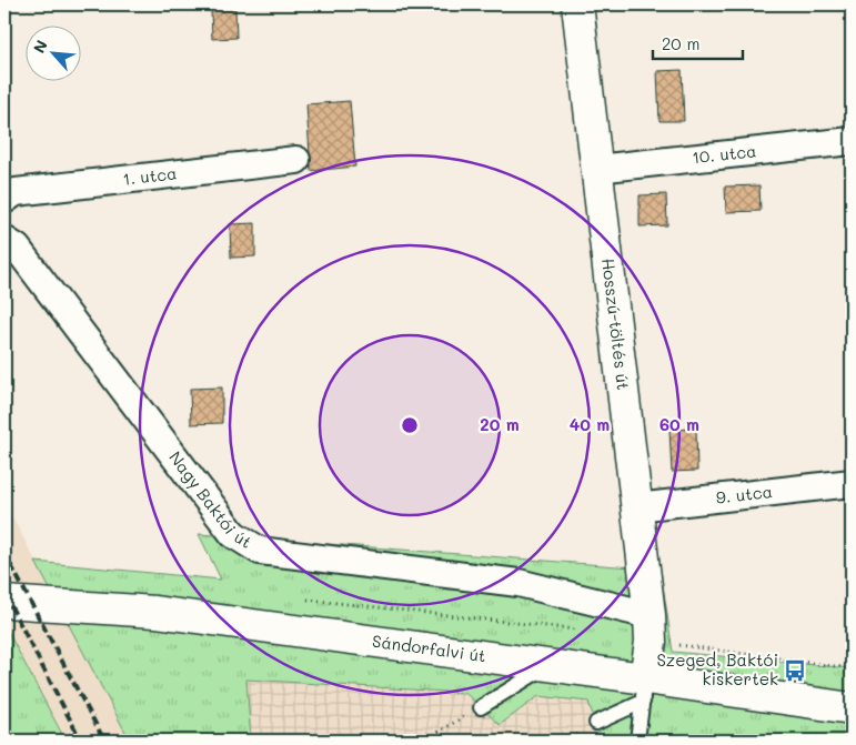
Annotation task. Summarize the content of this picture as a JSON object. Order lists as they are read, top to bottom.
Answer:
{
  "streets": {
    "main road": ["Hosszú-töltés út", "Sándorfalvi út"],
    "street": [
      "10. utca",
      "1. utca",
      "9. utca",
      "Nagy Baktói út"
    ]
  },
  "crossings": [
    ["10. utca", "Hosszú-töltés út"],
    ["Hosszú-töltés út", "9. utca"],
    ["Hosszú-töltés út", "Nagy Baktói út"],
    ["Hosszú-töltés út", "Sándorfalvi út"]
  ],
  "places": {
    "bus stop": ["Szeged, Baktói kiskertek"]
  },
  "scale_bar": "20 m",
  "north": "top left",
  "rings": ["20 m", "40 m", "60 m"]
}
